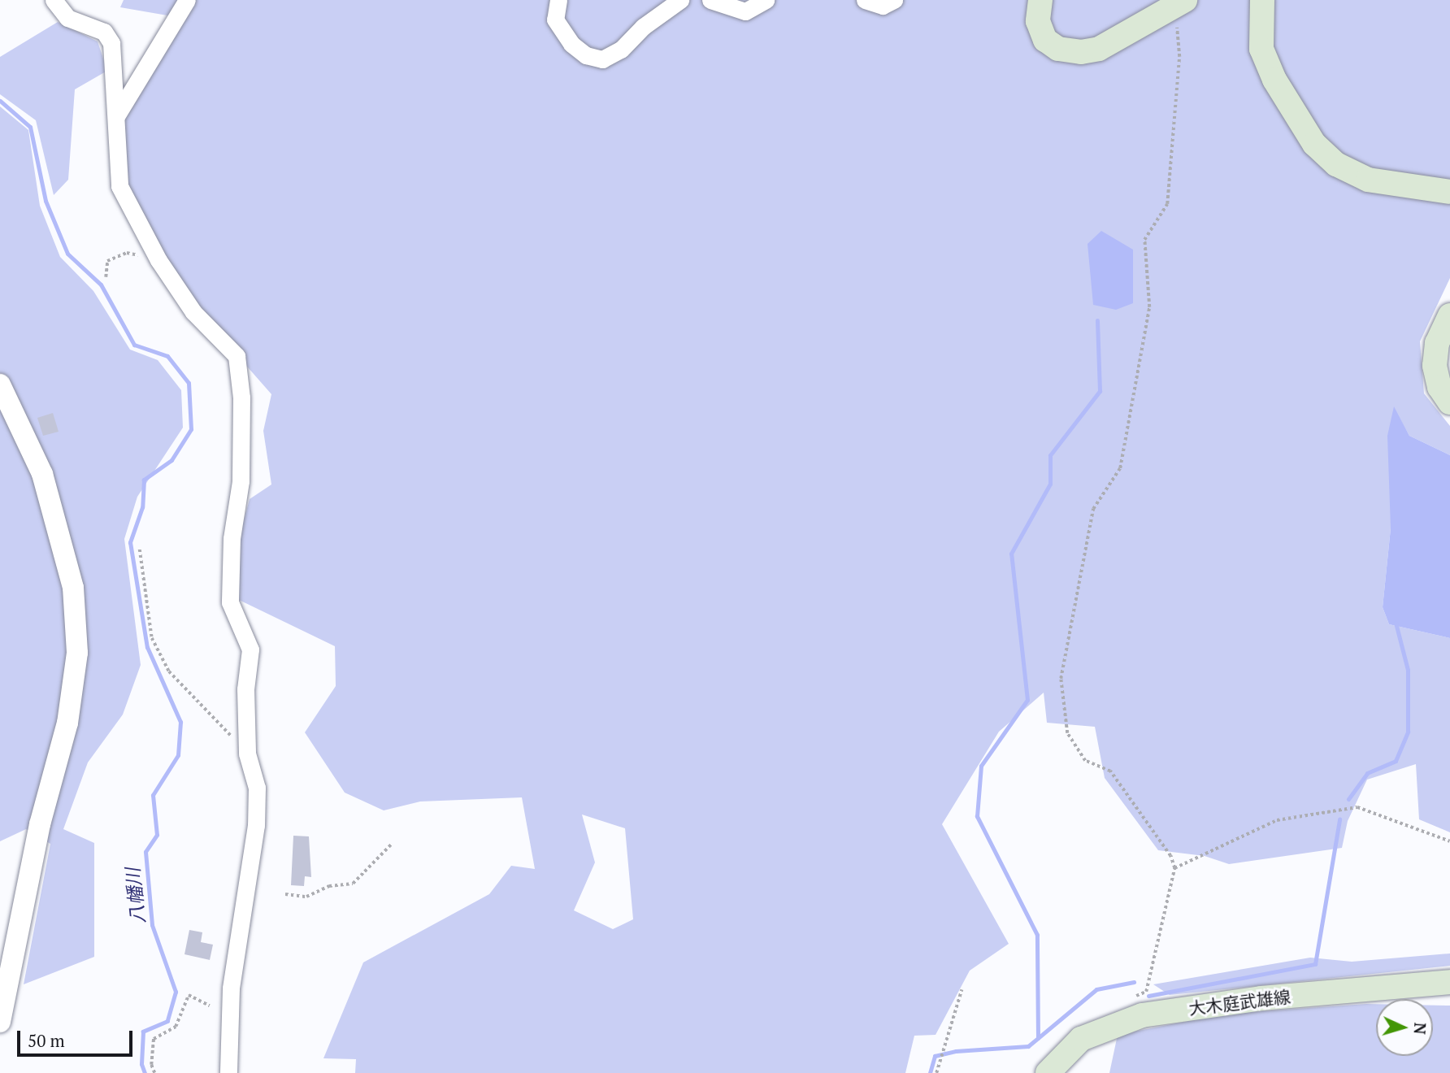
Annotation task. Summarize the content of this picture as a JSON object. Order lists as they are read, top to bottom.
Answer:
{
  "streets": {
    "main road": ["大木庭武雄線"]
  },
  "water": ["八幡川"],
  "scale_bar": "50 m",
  "north": "right"
}
